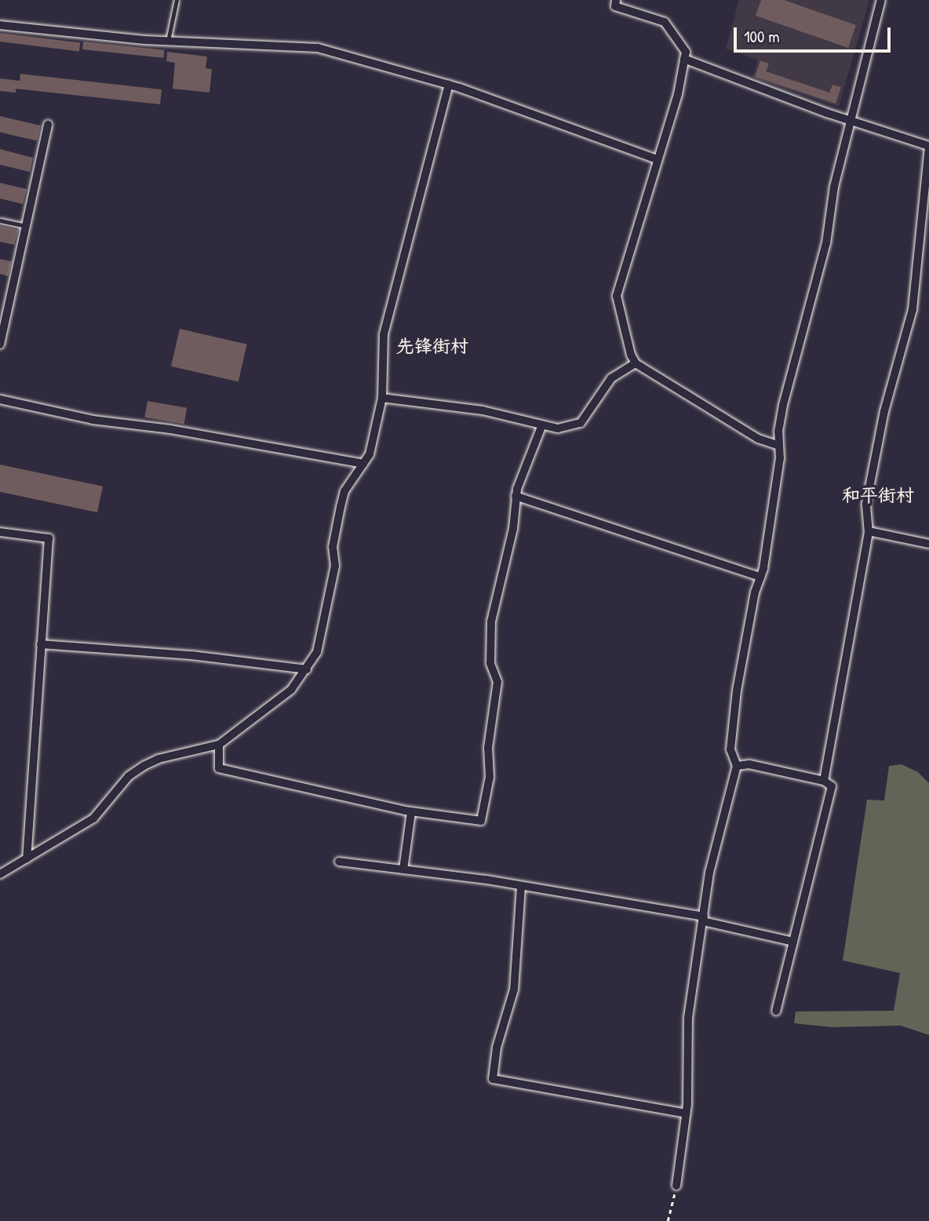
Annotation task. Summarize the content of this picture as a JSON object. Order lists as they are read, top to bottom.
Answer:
{
  "districts": ["先锋街村", "和平街村"],
  "scale_bar": "100 m"
}
